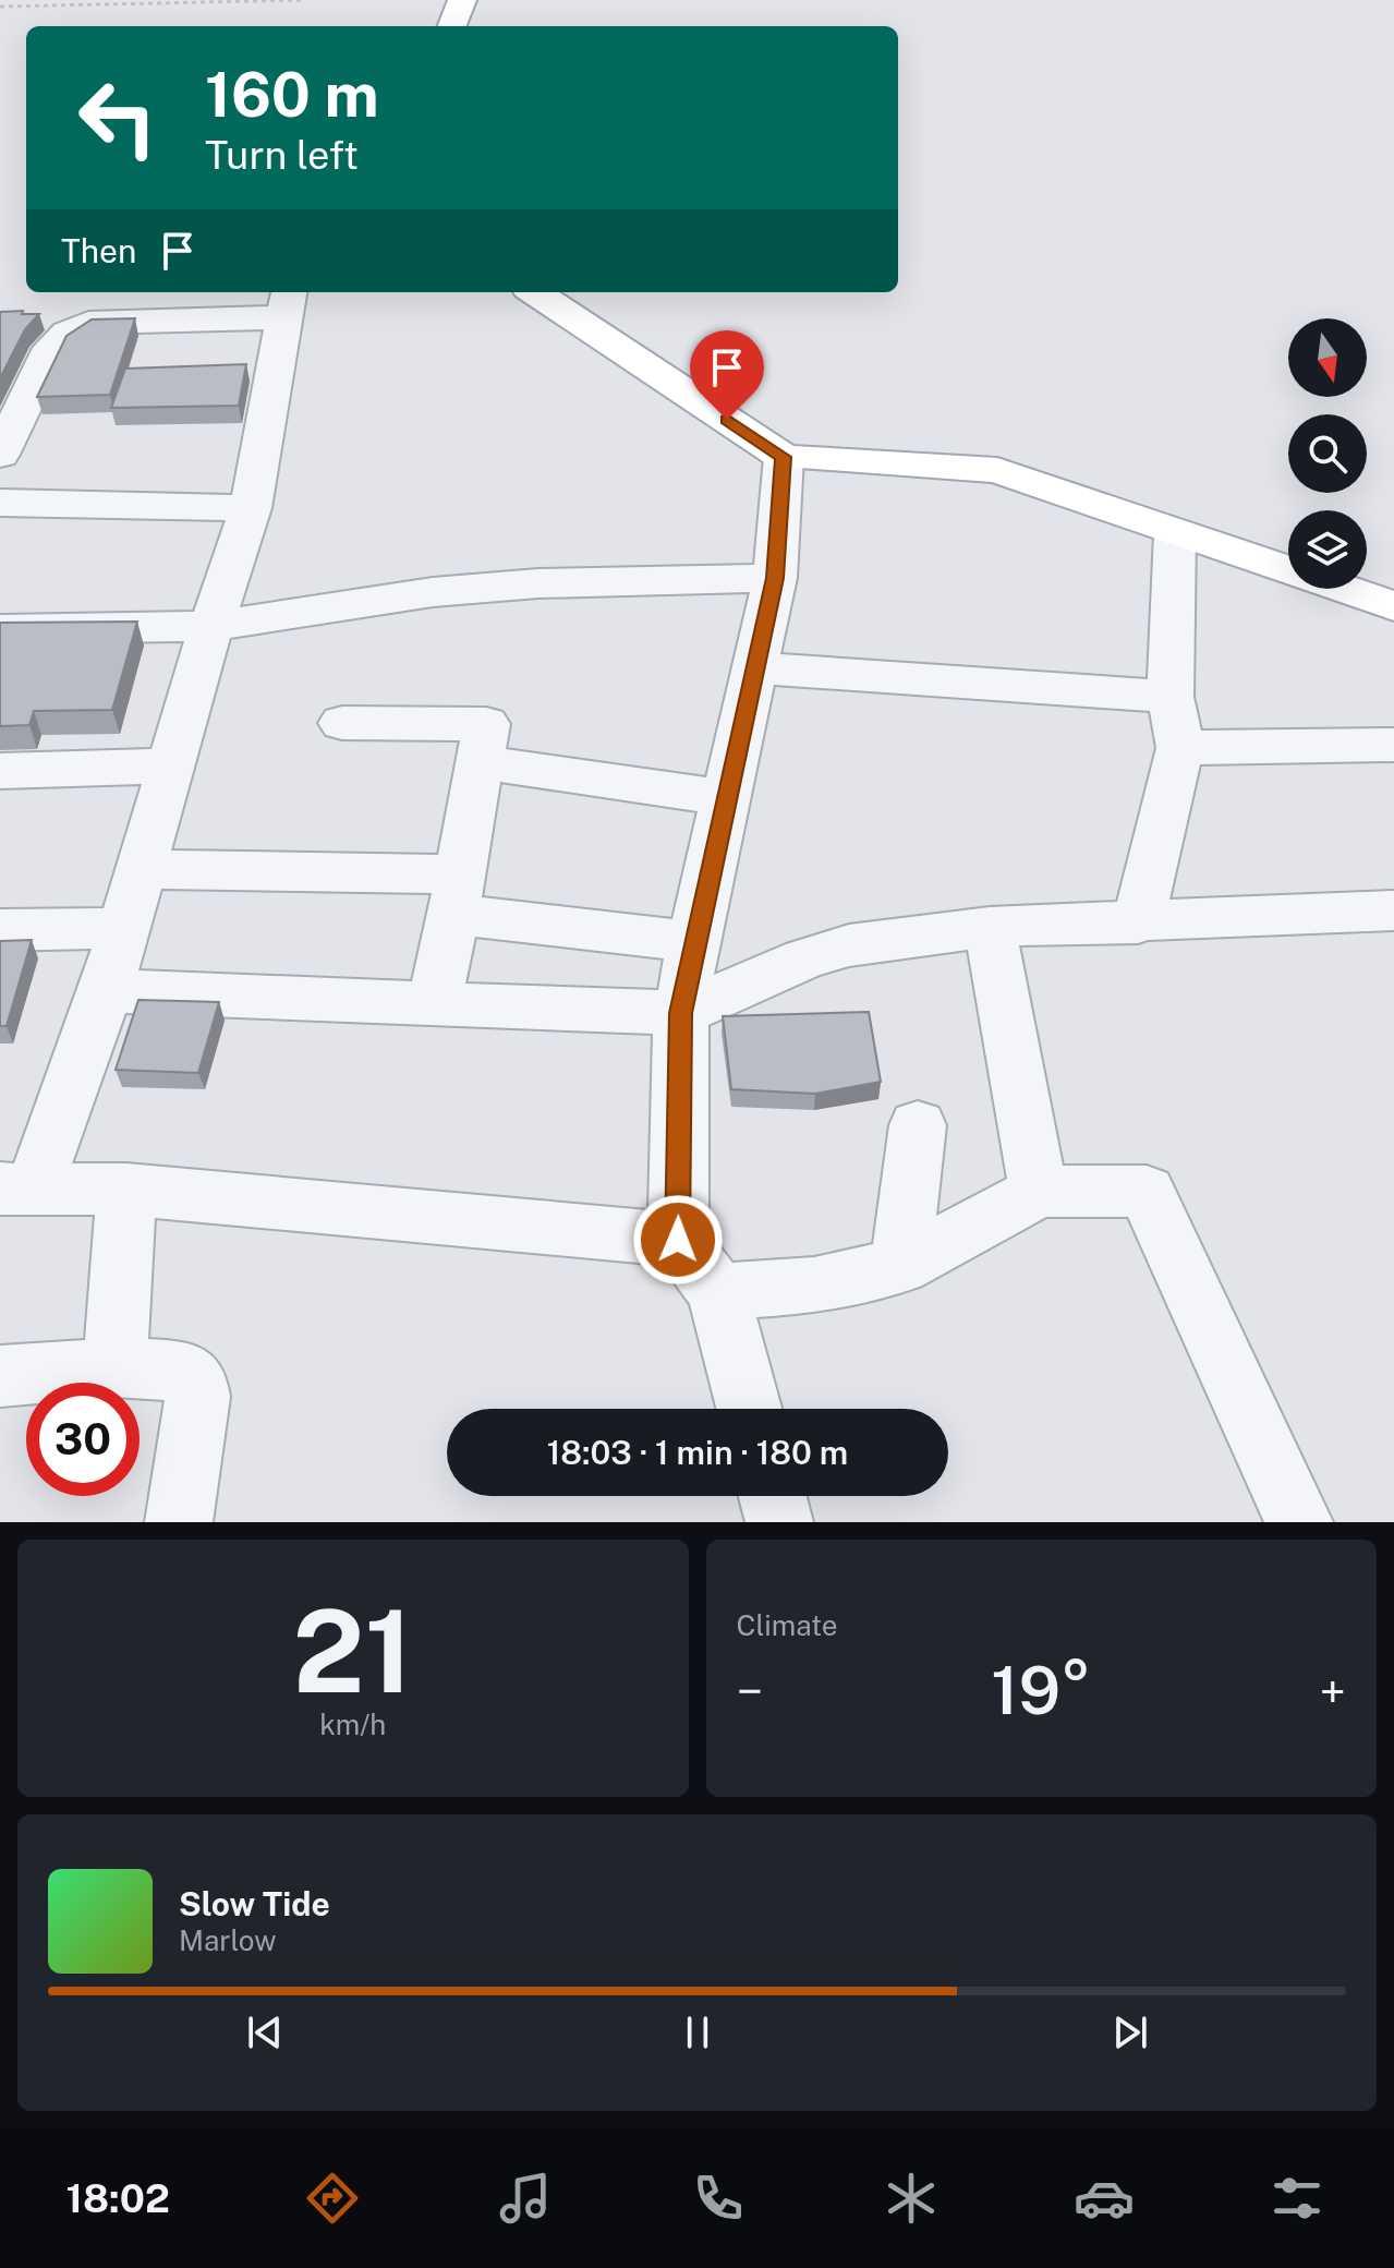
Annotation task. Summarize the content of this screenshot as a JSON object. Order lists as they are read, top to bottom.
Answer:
{
  "north": "bottom",
  "page": {
    "turn": ["160 m", "Turn left"],
    "then": "Then",
    "limit": "30",
    "trip": "18:03 · 1 min · 180 m",
    "tile": [
      ["21", "km/h"],
      "Climate"
    ],
    "heat": ["−", "19°", "+"],
    "song": ["Slow Tide", "Marlow"],
    "tabs": "18:02"
  }
}
